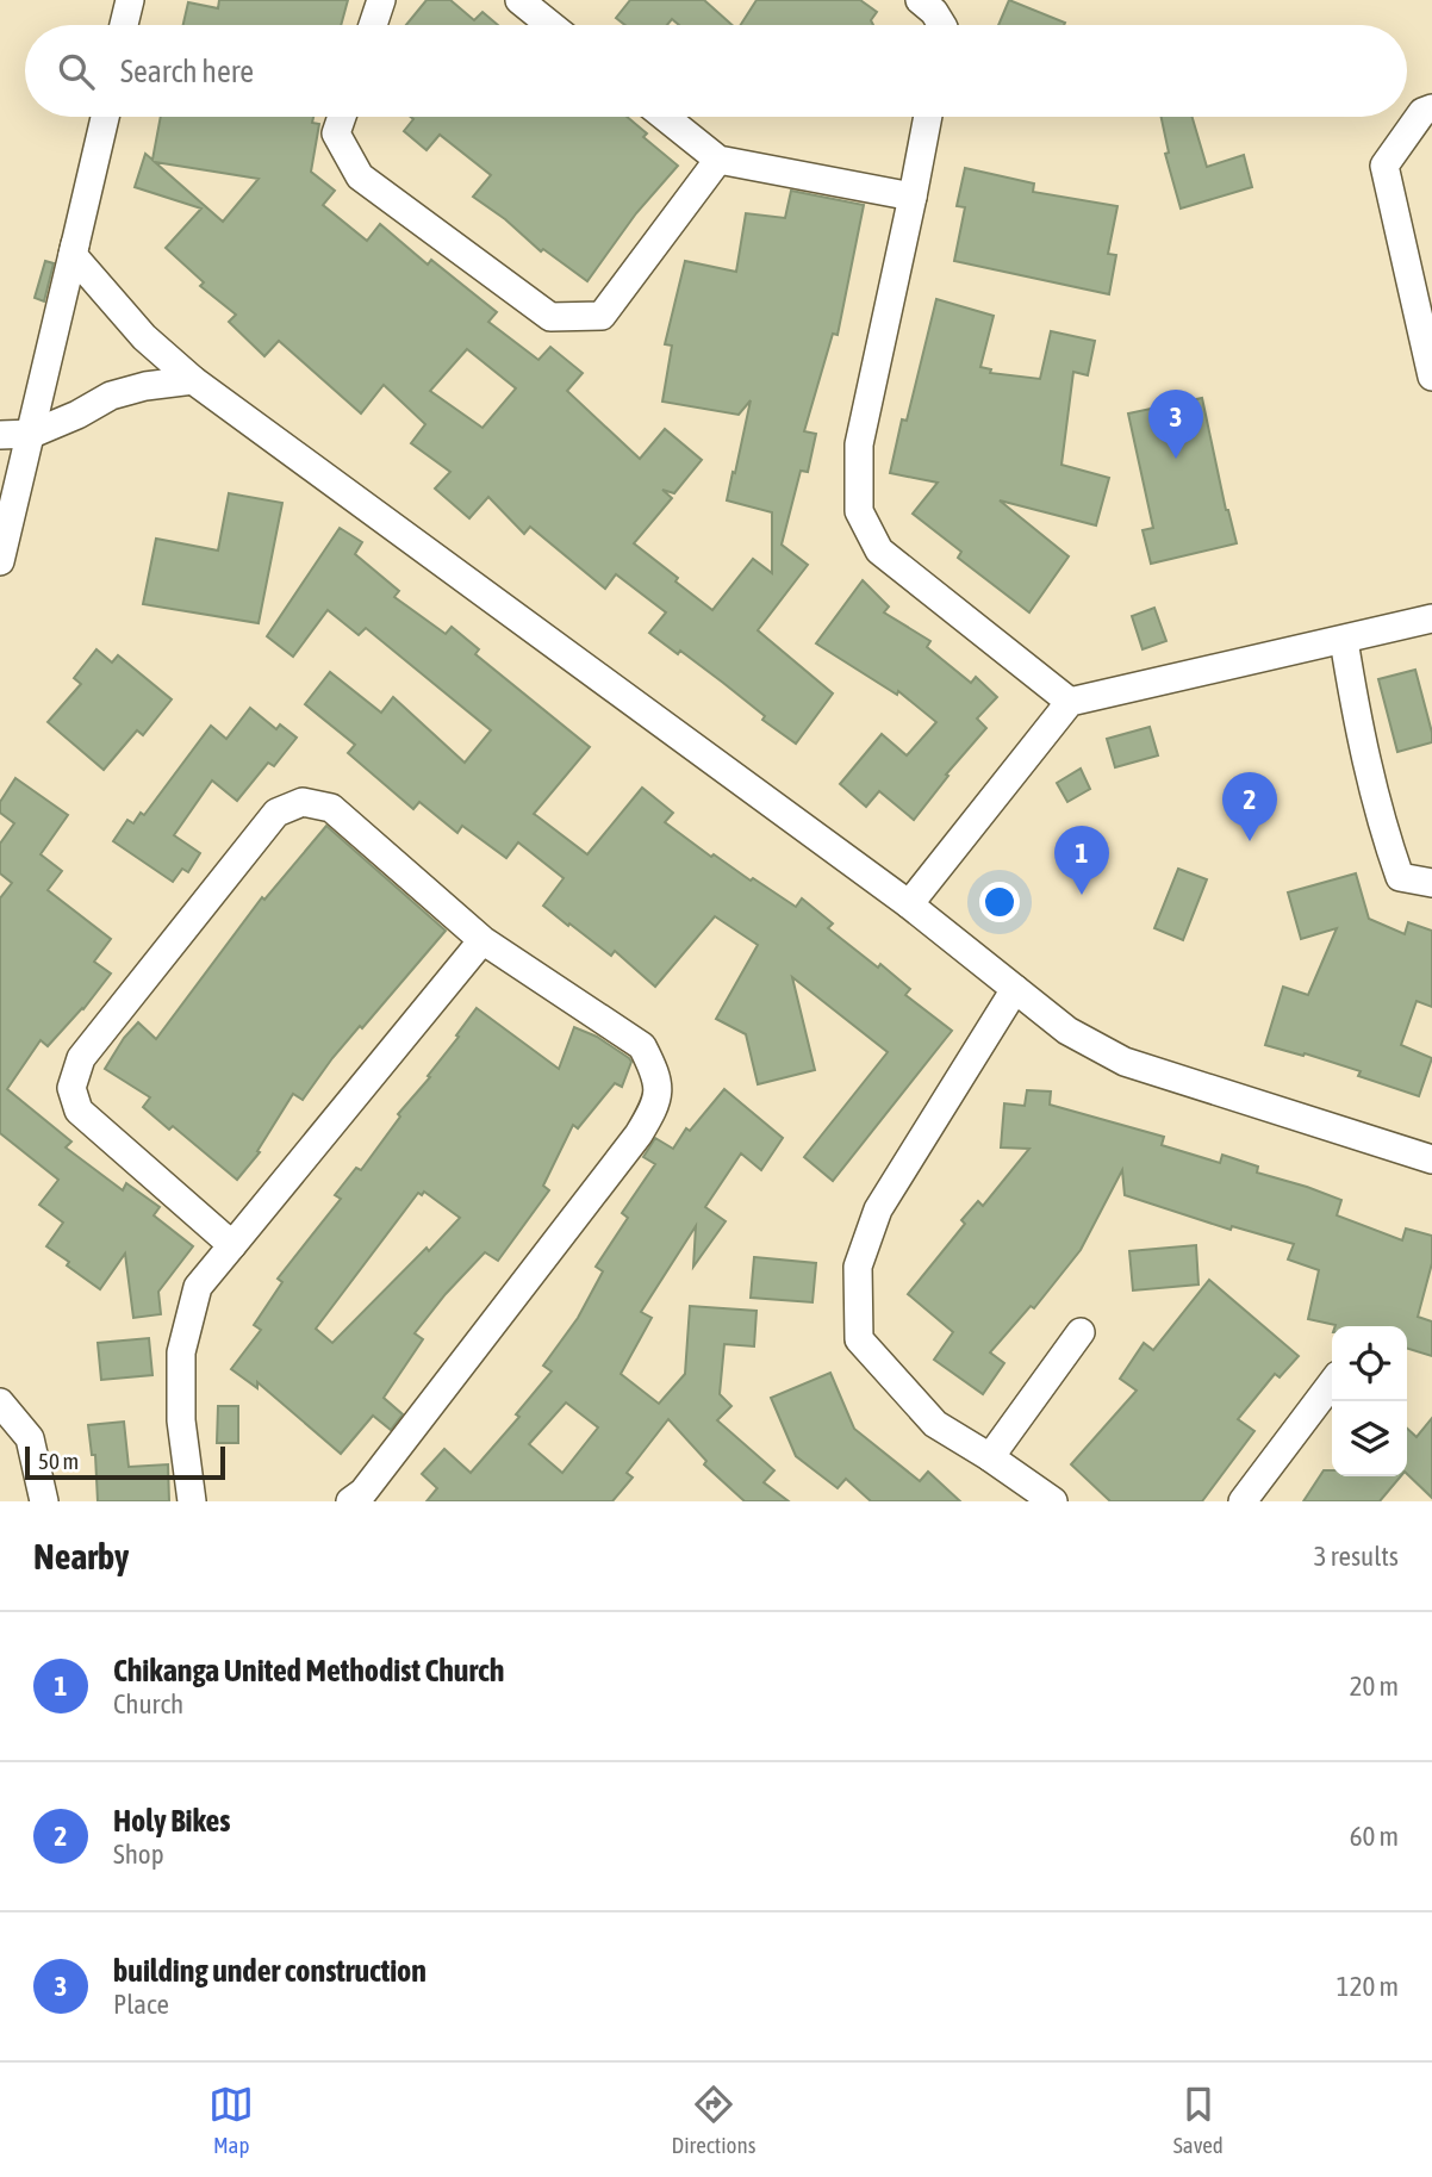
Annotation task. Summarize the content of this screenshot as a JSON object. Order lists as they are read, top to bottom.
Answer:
{
  "scale_bar": "50 m",
  "page": {
    "search": "Search here",
    "pins": ["3", "2", "1"],
    "scale": "50 m",
    "heading": ["Nearby", "3 results"],
    "list": [
      {
        "mark": "1",
        "name": "Chikanga United Methodist Church",
        "note": "Church",
        "value": "20 m"
      },
      {
        "mark": "2",
        "name": "Holy Bikes",
        "note": "Shop",
        "value": "60 m"
      },
      {
        "mark": "3",
        "name": "building under construction",
        "note": "Place",
        "value": "120 m"
      }
    ],
    "nav": ["Map", "Directions", "Saved"]
  }
}
